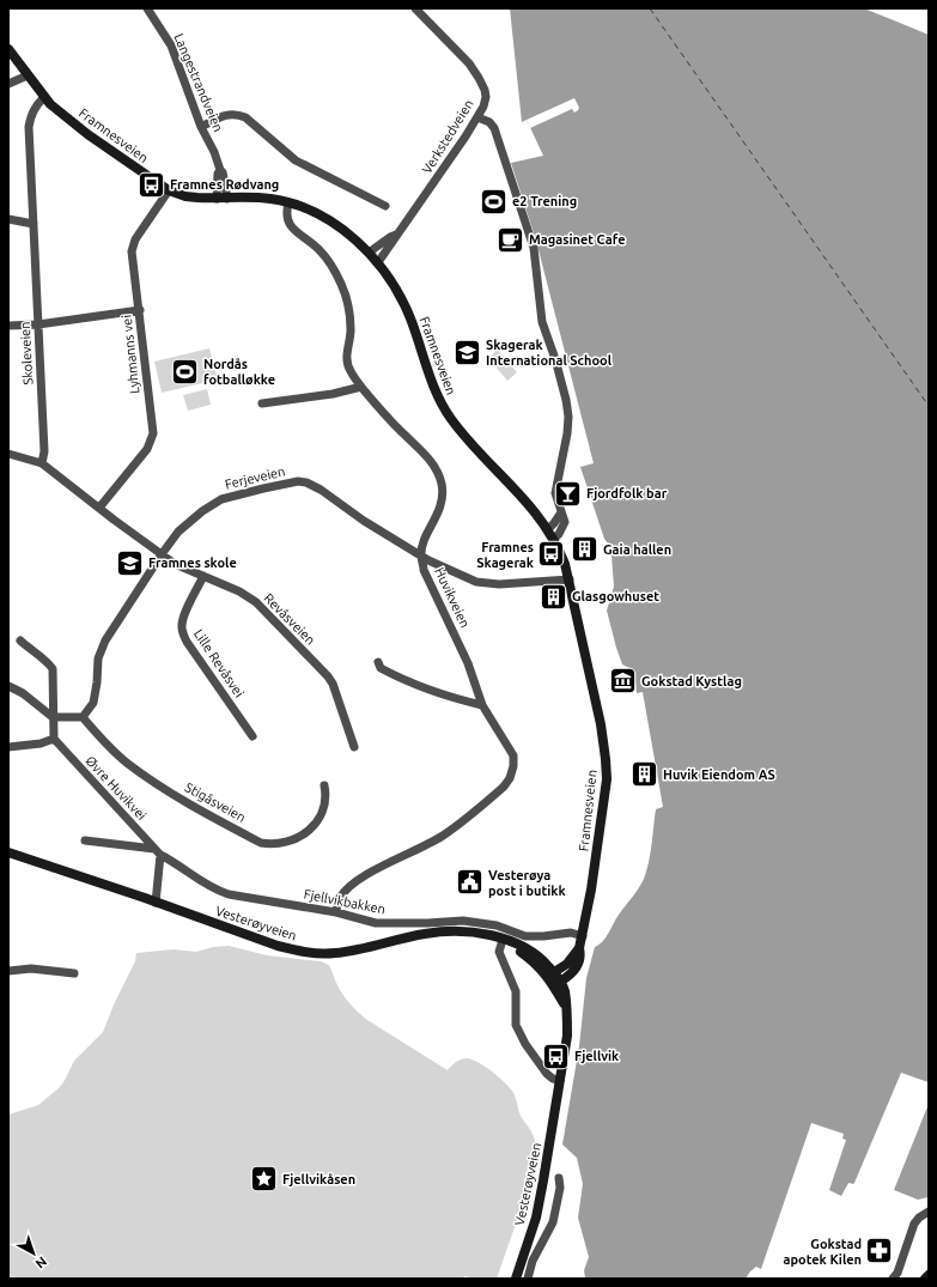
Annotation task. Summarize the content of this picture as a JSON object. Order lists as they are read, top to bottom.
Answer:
{
  "streets": {
    "main road": ["Framnesveien", "Vesterøyveien"],
    "street": [
      "Langestrandveien",
      "Verkstedveien",
      "Skoleveien",
      "Lyhmanns vei",
      "Ferjeveien",
      "Huvikveien",
      "Revåsveien",
      "Lille Revåsvei",
      "Øvre Huvikvei",
      "Stigåsveien",
      "Fjellvikbakken"
    ]
  },
  "crossings": [
    ["Langestrandveien", "Framnesveien"],
    ["Framnesveien", "Verkstedveien"],
    ["Framnesveien", "Skoleveien"],
    ["Framnesveien", "Lyhmanns vei"],
    ["Framnesveien", "Ferjeveien"],
    ["Framnesveien", "Huvikveien"],
    ["Framnesveien", "Fjellvikbakken"],
    ["Framnesveien", "Vesterøyveien"],
    ["Ferjeveien", "Huvikveien"],
    ["Ferjeveien", "Revåsveien"],
    ["Ferjeveien", "Stigåsveien"],
    ["Huvikveien", "Fjellvikbakken"],
    ["Revåsveien", "Lille Revåsvei"],
    ["Øvre Huvikvei", "Fjellvikbakken"]
  ],
  "places": {
    "bus stop": ["Framnes Rødvang", "Framnes Skagerak", "Fjellvik"],
    "sports": ["e2 Trening", "Nordås fotballøkke"],
    "cafe": ["Magasinet Cafe"],
    "school or university": ["Skagerak International School", "Framnes skole"],
    "bar": ["Fjordfolk bar"],
    "building": ["Gaia hallen", "Glasgowhuset", "Huvik Eiendom AS"],
    "museum": ["Gokstad Kystlag"],
    "public building": ["Vesterøya post i butikk"],
    "place": ["Fjellvikåsen"],
    "pharmacy": ["Gokstad apotek Kilen"]
  },
  "north": "bottom right"
}
